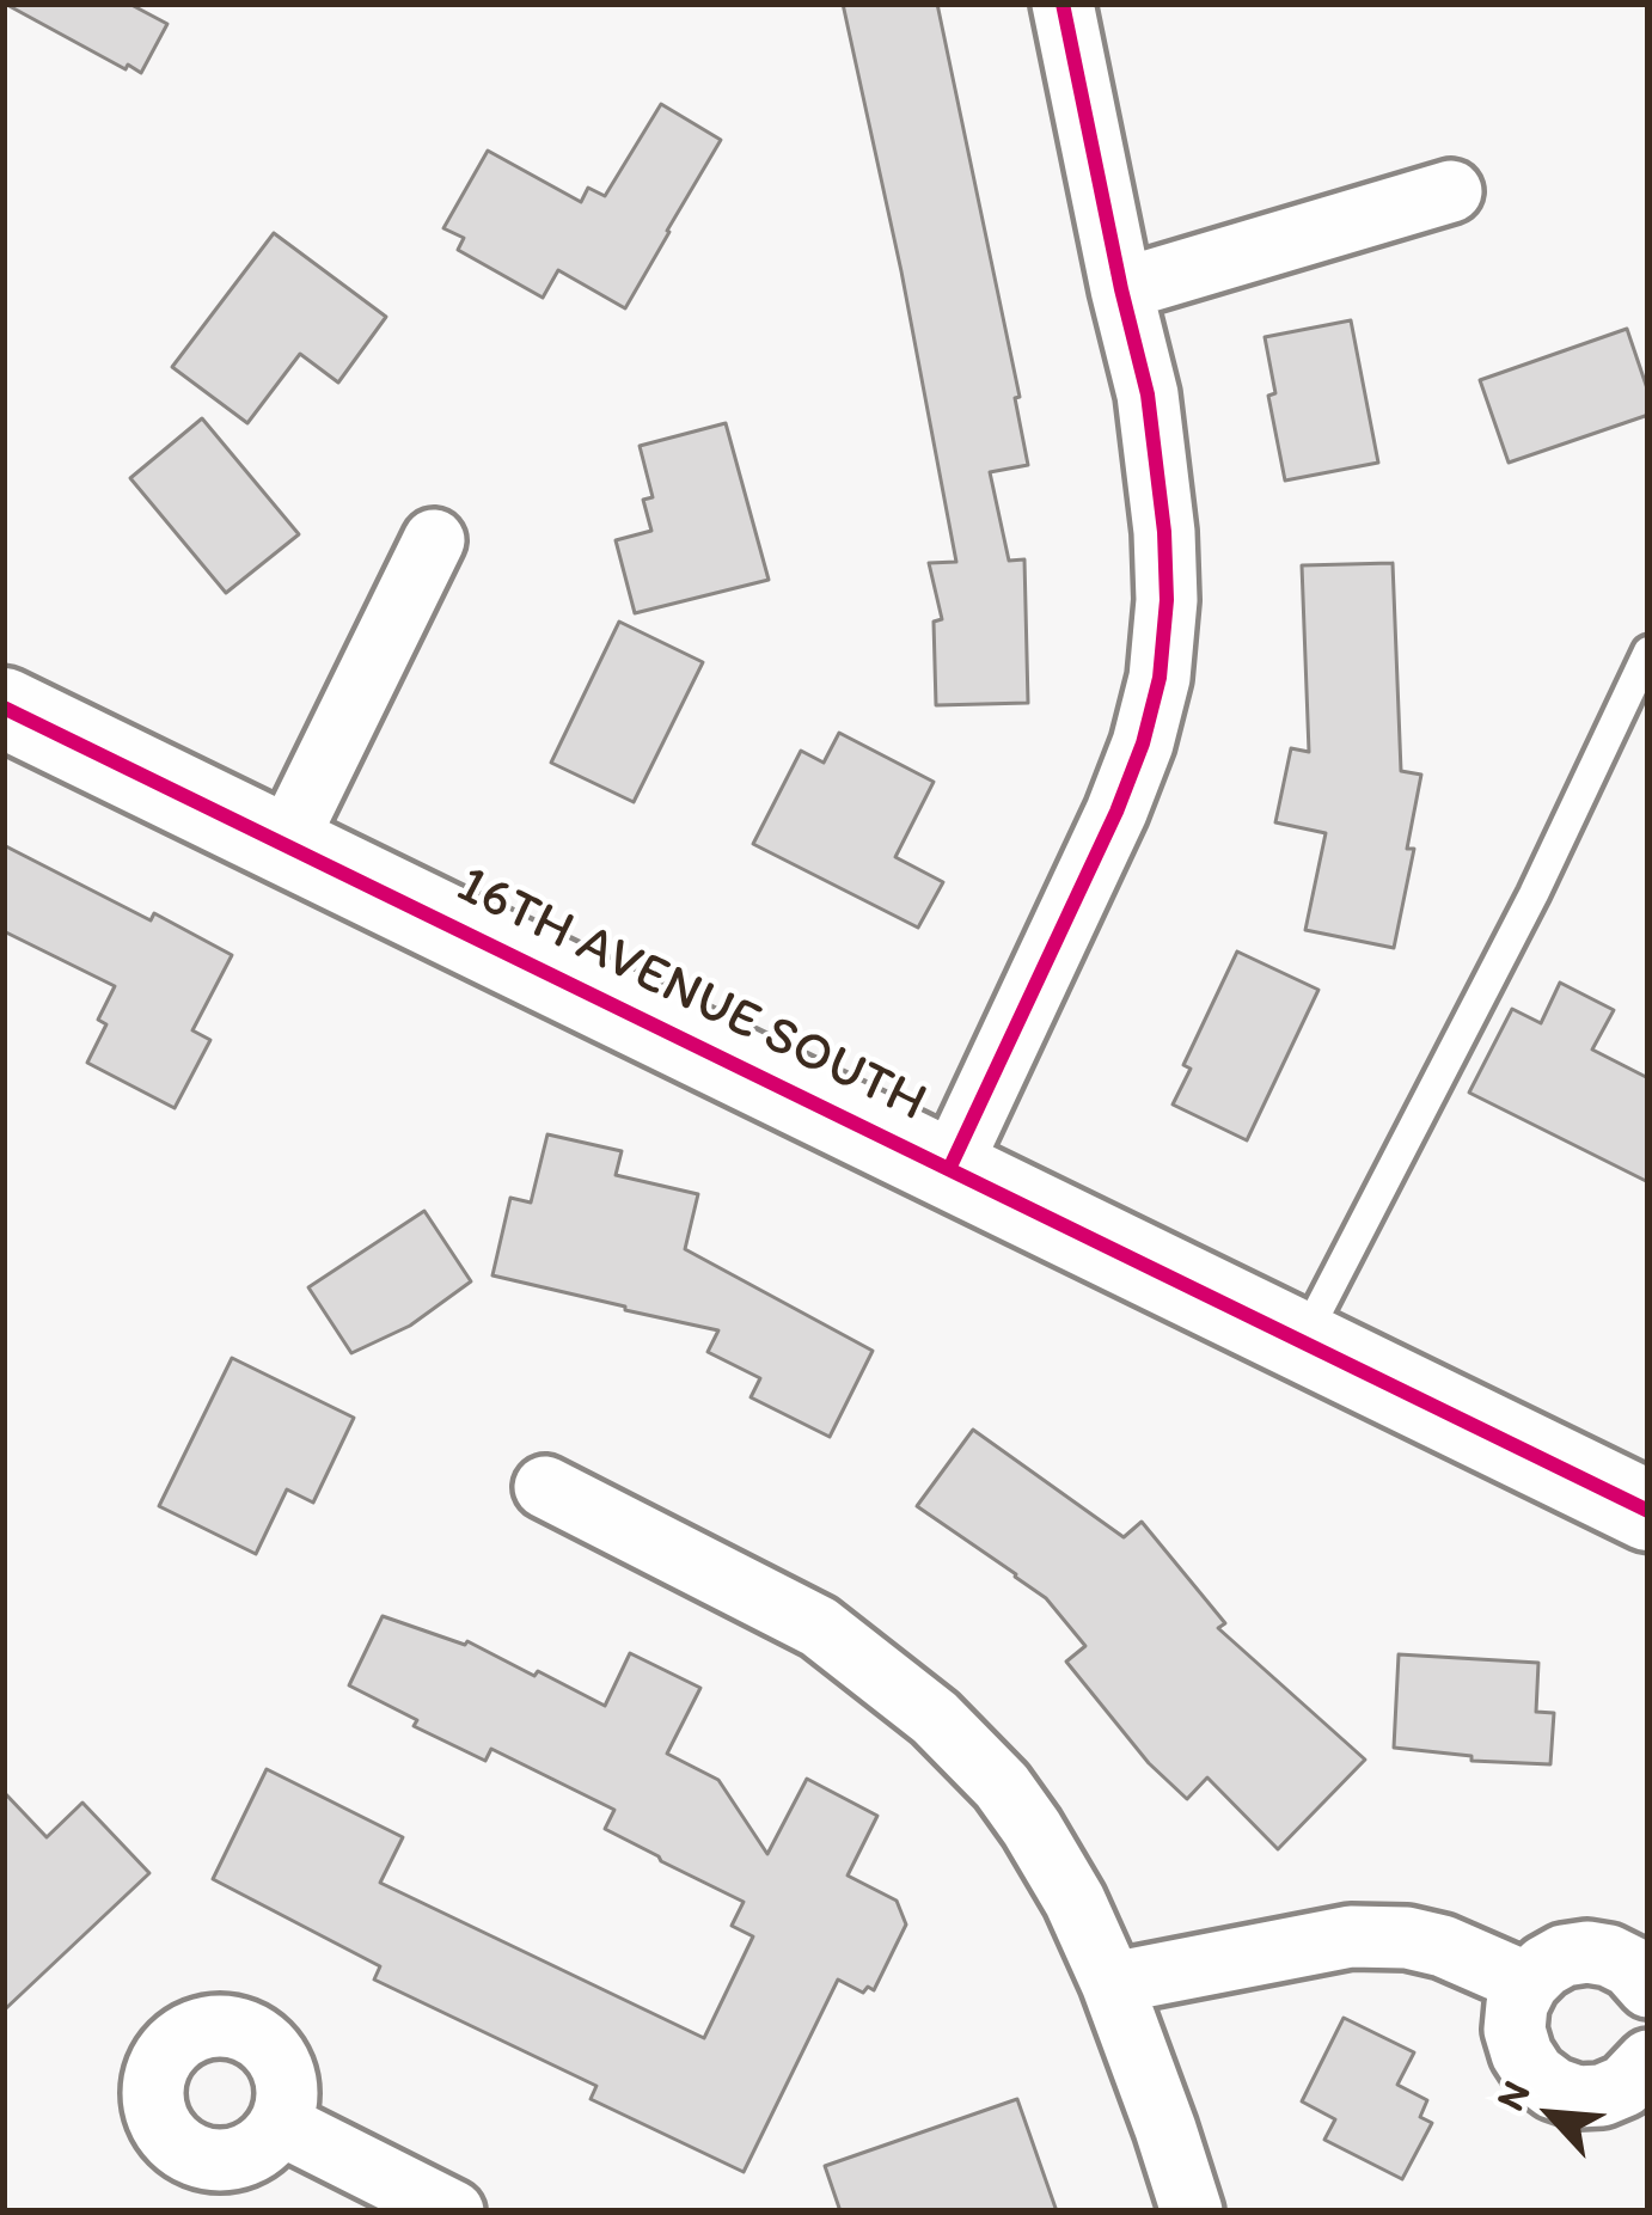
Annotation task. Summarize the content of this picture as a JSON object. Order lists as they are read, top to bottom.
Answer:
{
  "streets": {
    "main road": ["16TH AVENUE SOUTH"]
  },
  "north": "top left"
}
